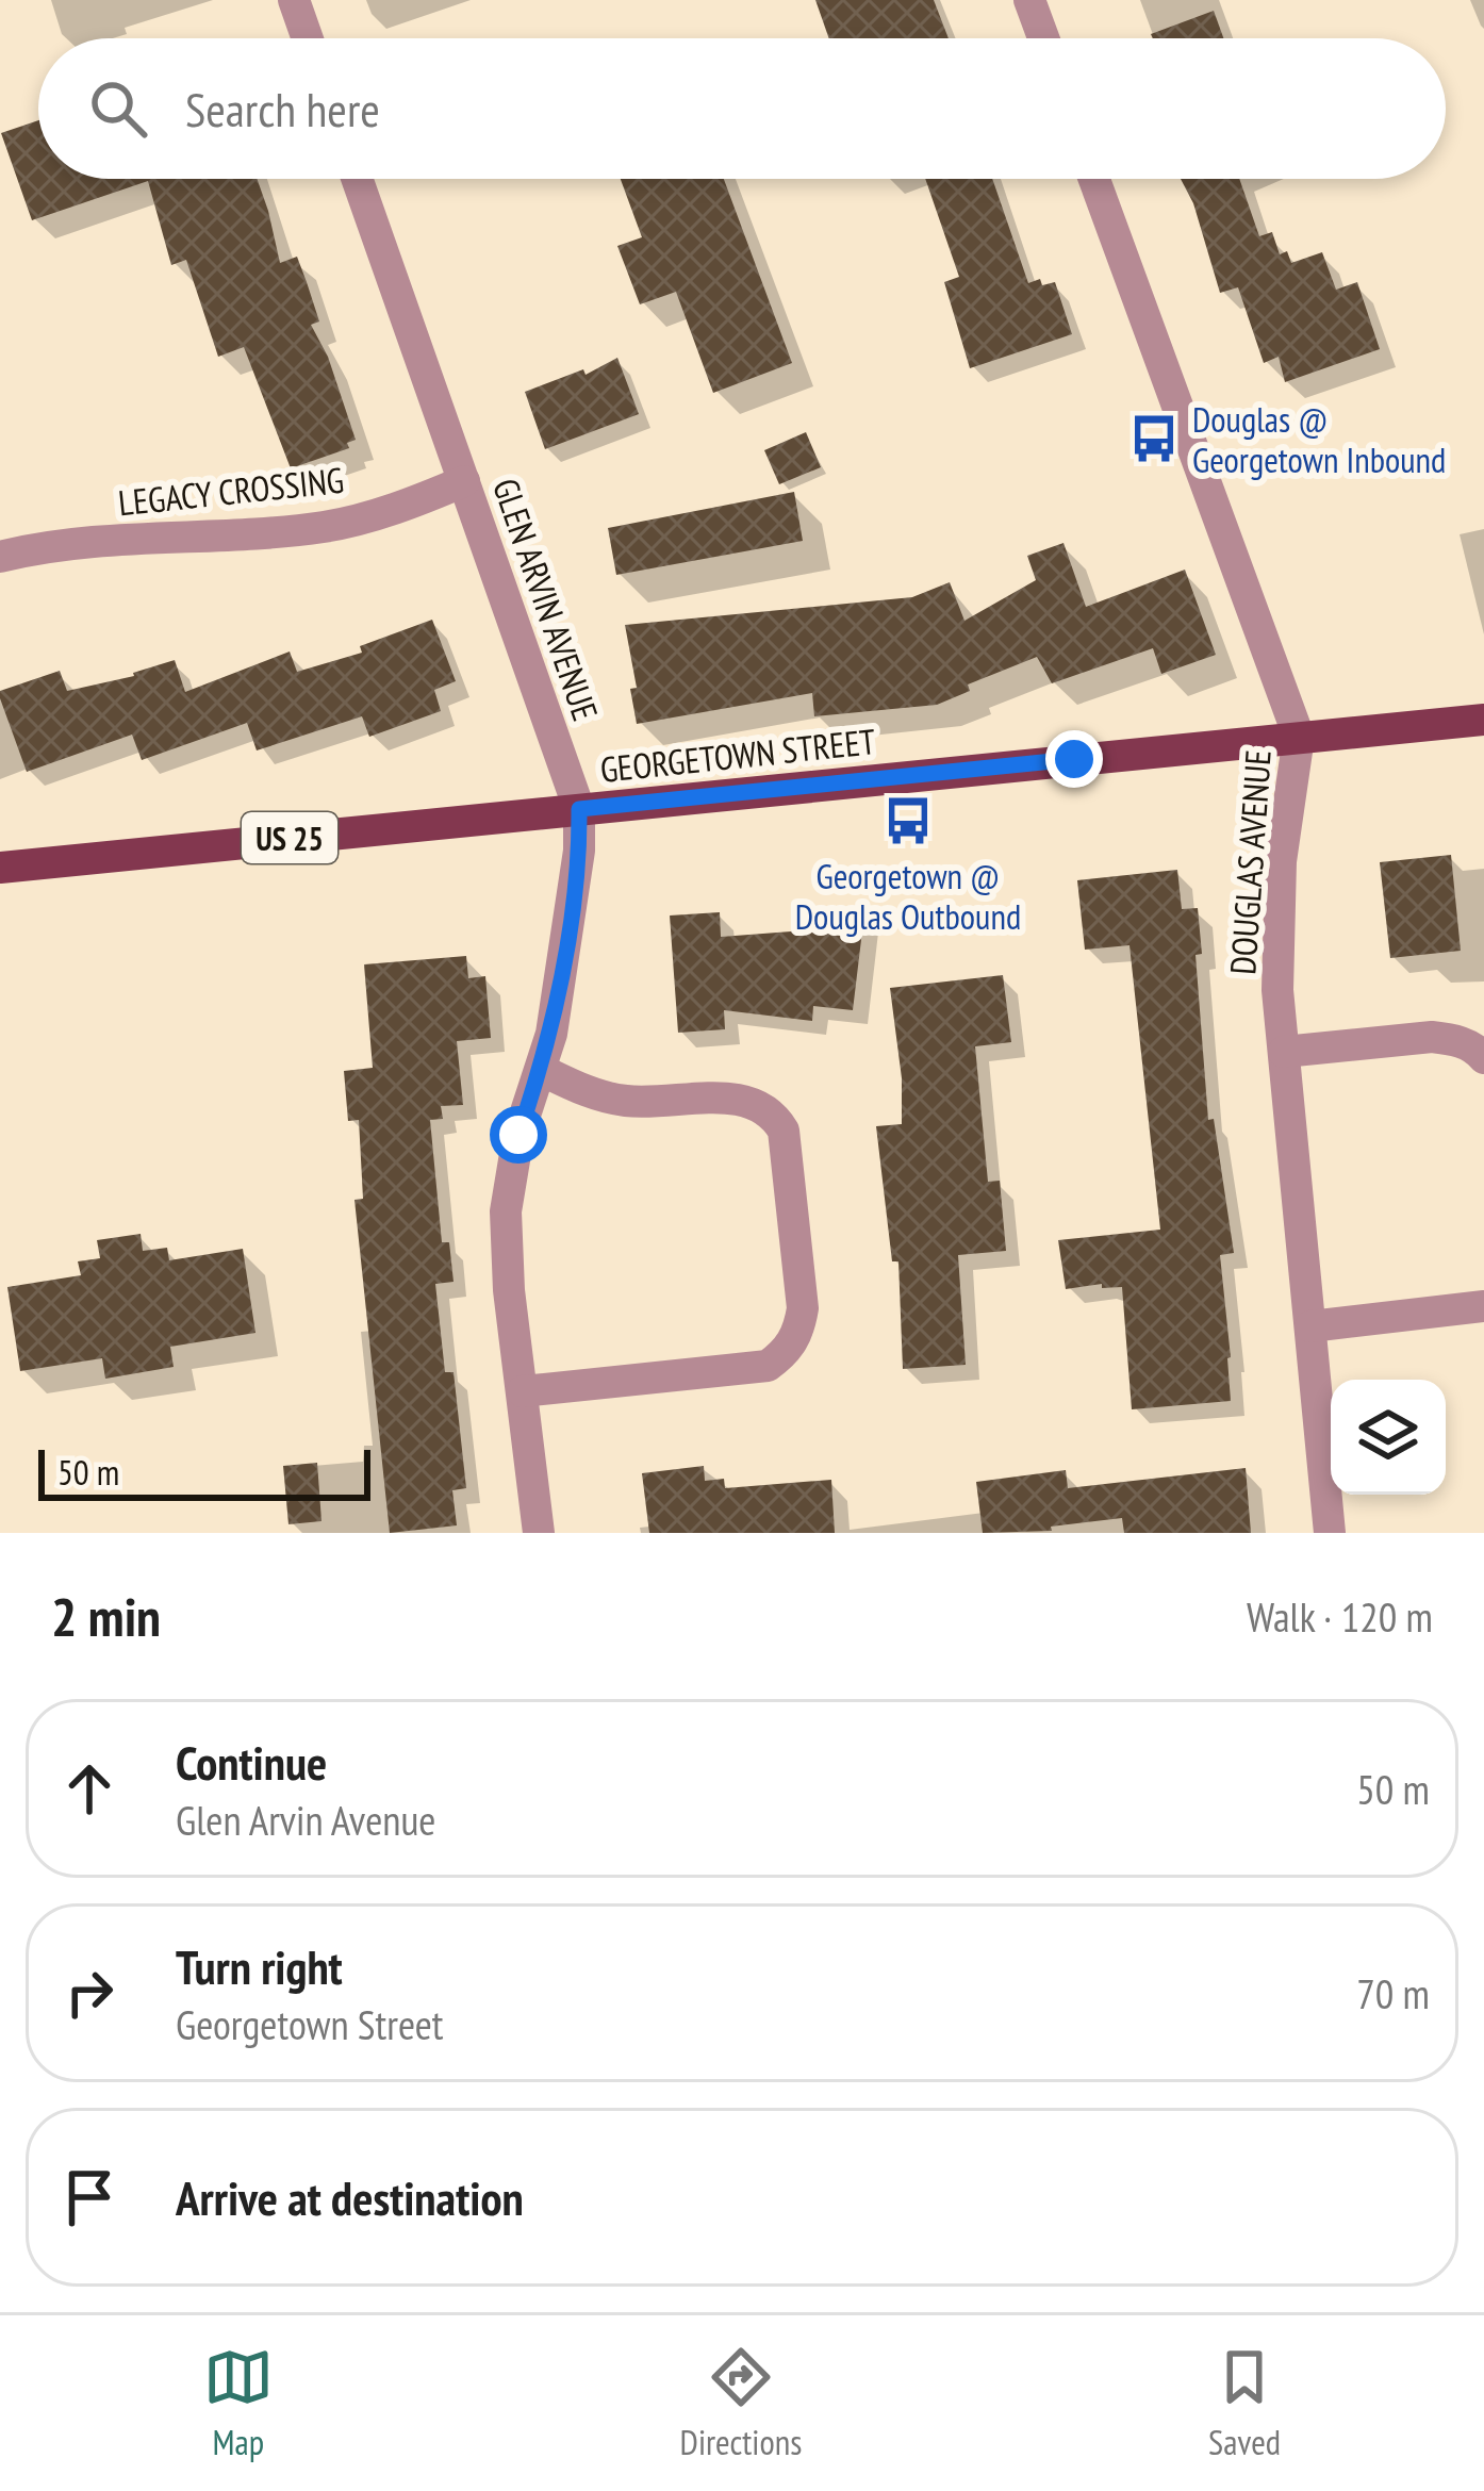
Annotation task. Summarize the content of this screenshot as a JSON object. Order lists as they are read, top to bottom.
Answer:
{
  "streets": {
    "main road": ["GEORGETOWN STREET", "US 25"],
    "street": ["LEGACY CROSSING", "GLEN ARVIN AVENUE", "DOUGLAS AVENUE"]
  },
  "crossings": [
    ["LEGACY CROSSING", "GLEN ARVIN AVENUE"],
    ["GLEN ARVIN AVENUE", "GEORGETOWN STREET"],
    ["GEORGETOWN STREET", "DOUGLAS AVENUE"]
  ],
  "places": {
    "bus stop": ["Douglas @ Georgetown Inbound", "Georgetown @ Douglas Outbound"]
  },
  "scale_bar": "50 m",
  "page": {
    "search": "Search here",
    "scale": "50 m",
    "heading": ["2 min", "Walk · 120 m"],
    "list": [
      ["Continue", "Glen Arvin Avenue", "50 m"],
      ["Turn right", "Georgetown Street", "70 m"],
      "Arrive at destination"
    ],
    "nav": ["Map", "Directions", "Saved"]
  }
}
